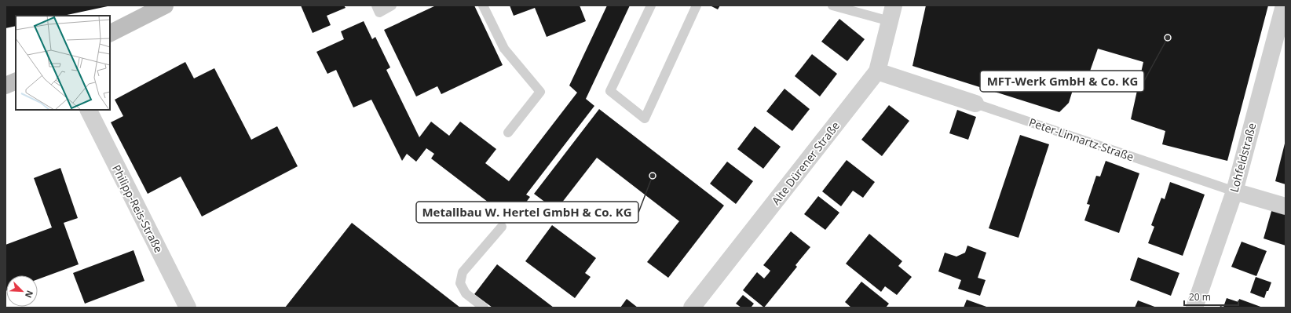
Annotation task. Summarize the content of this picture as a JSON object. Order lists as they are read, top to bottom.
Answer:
{
  "streets": {
    "street": [
      "Peter-Linnartz-Straße",
      "Lohfeldstraße",
      "Alte Dürener Straße",
      "Philipp-Reis-Straße"
    ]
  },
  "crossings": [
    ["Peter-Linnartz-Straße", "Lohfeldstraße"],
    ["Peter-Linnartz-Straße", "Alte Dürener Straße"]
  ],
  "places": ["MFT-Werk GmbH & Co. KG", "Metallbau W. Hertel GmbH & Co. KG"],
  "scale_bar": "20 m",
  "north": "bottom right"
}
